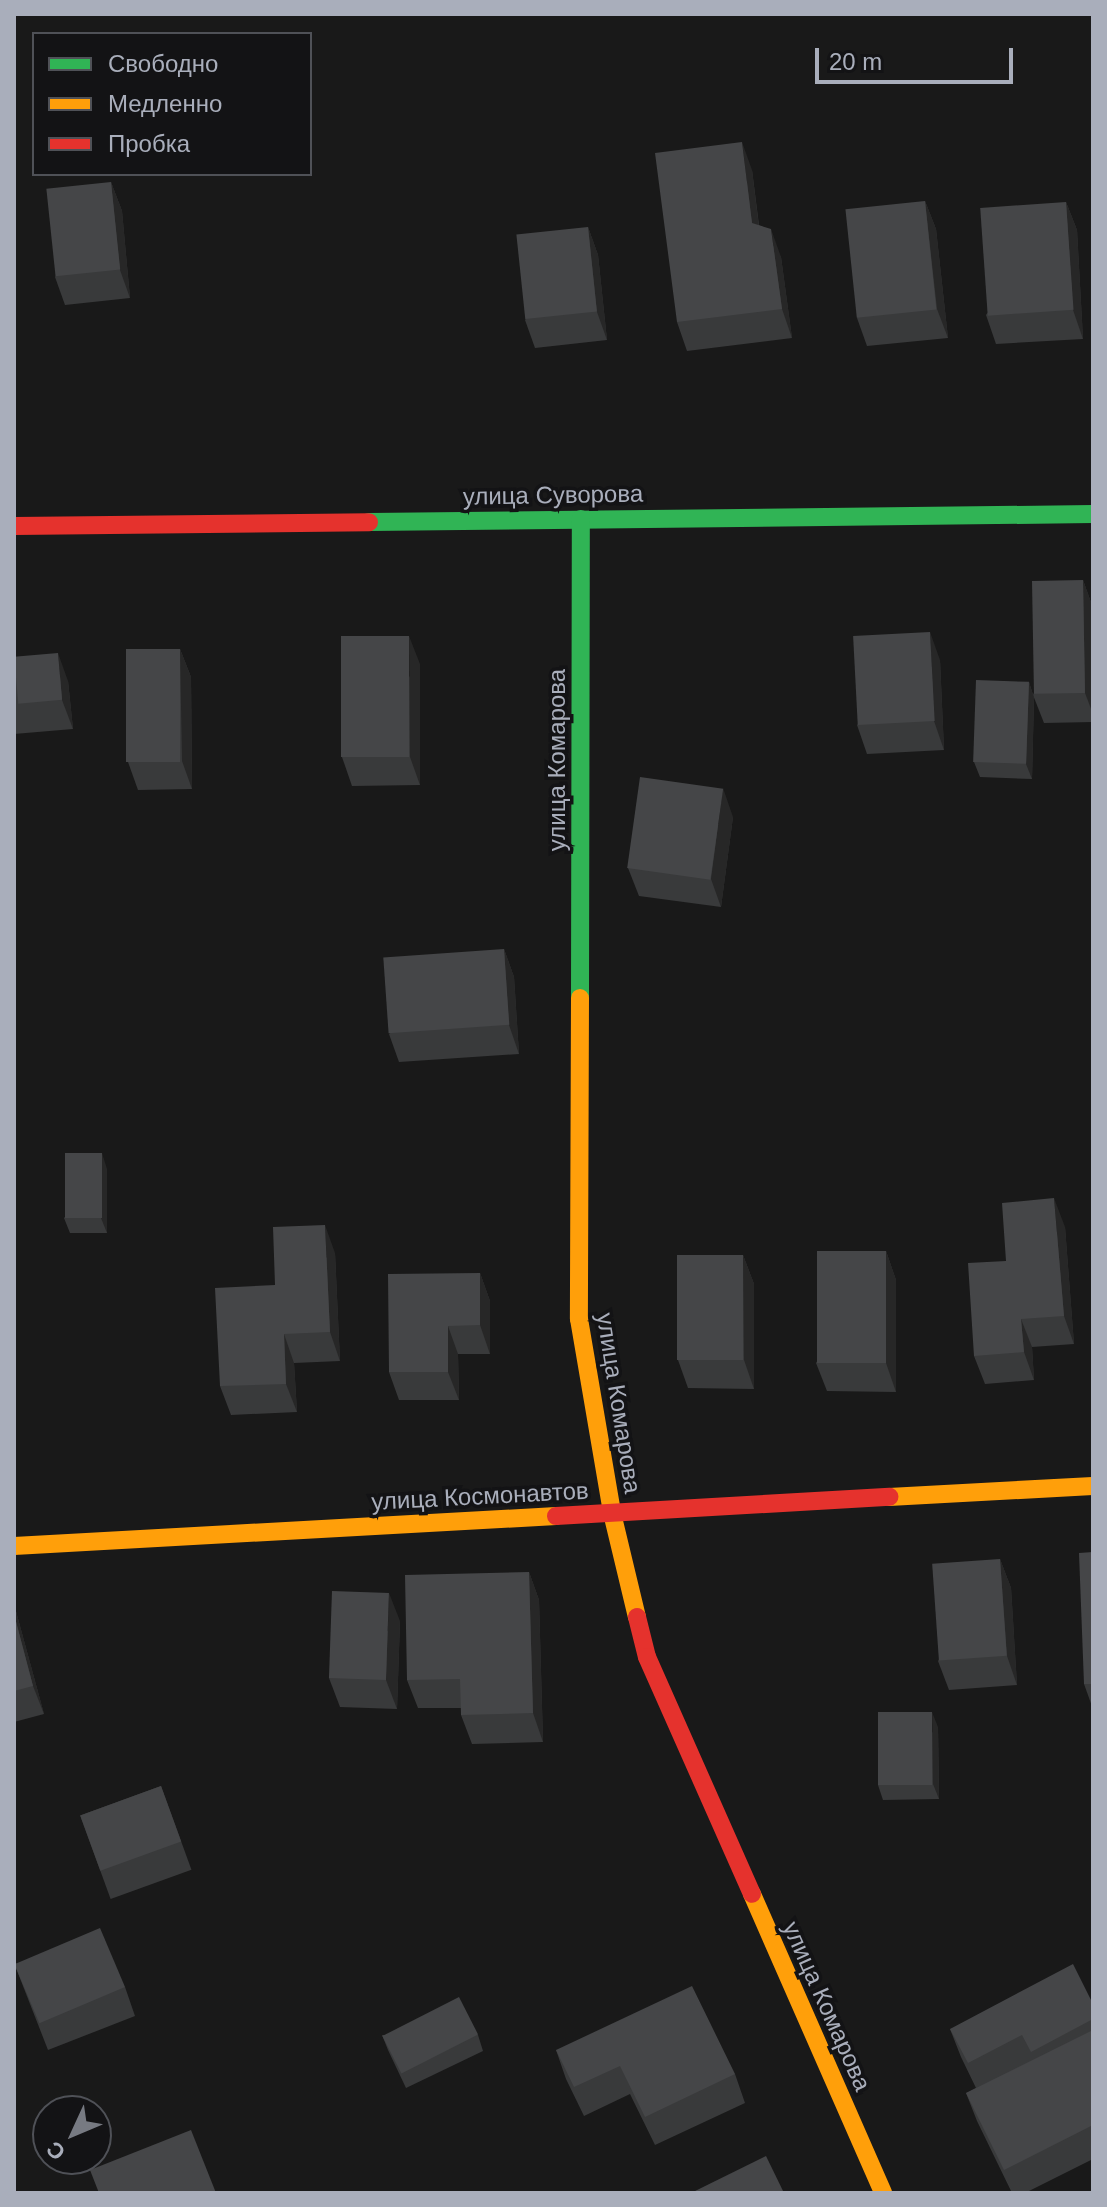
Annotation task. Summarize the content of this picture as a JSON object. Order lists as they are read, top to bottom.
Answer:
{
  "streets": {
    "street": ["улица Суворова", "улица Комарова", "улица Космонавтов"]
  },
  "crossings": [
    ["улица Суворова", "улица Комарова"],
    ["улица Комарова", "улица Космонавтов"]
  ],
  "legend": ["Свободно", "Медленно", "Пробка"],
  "scale_bar": "20 m",
  "north": "bottom left"
}
